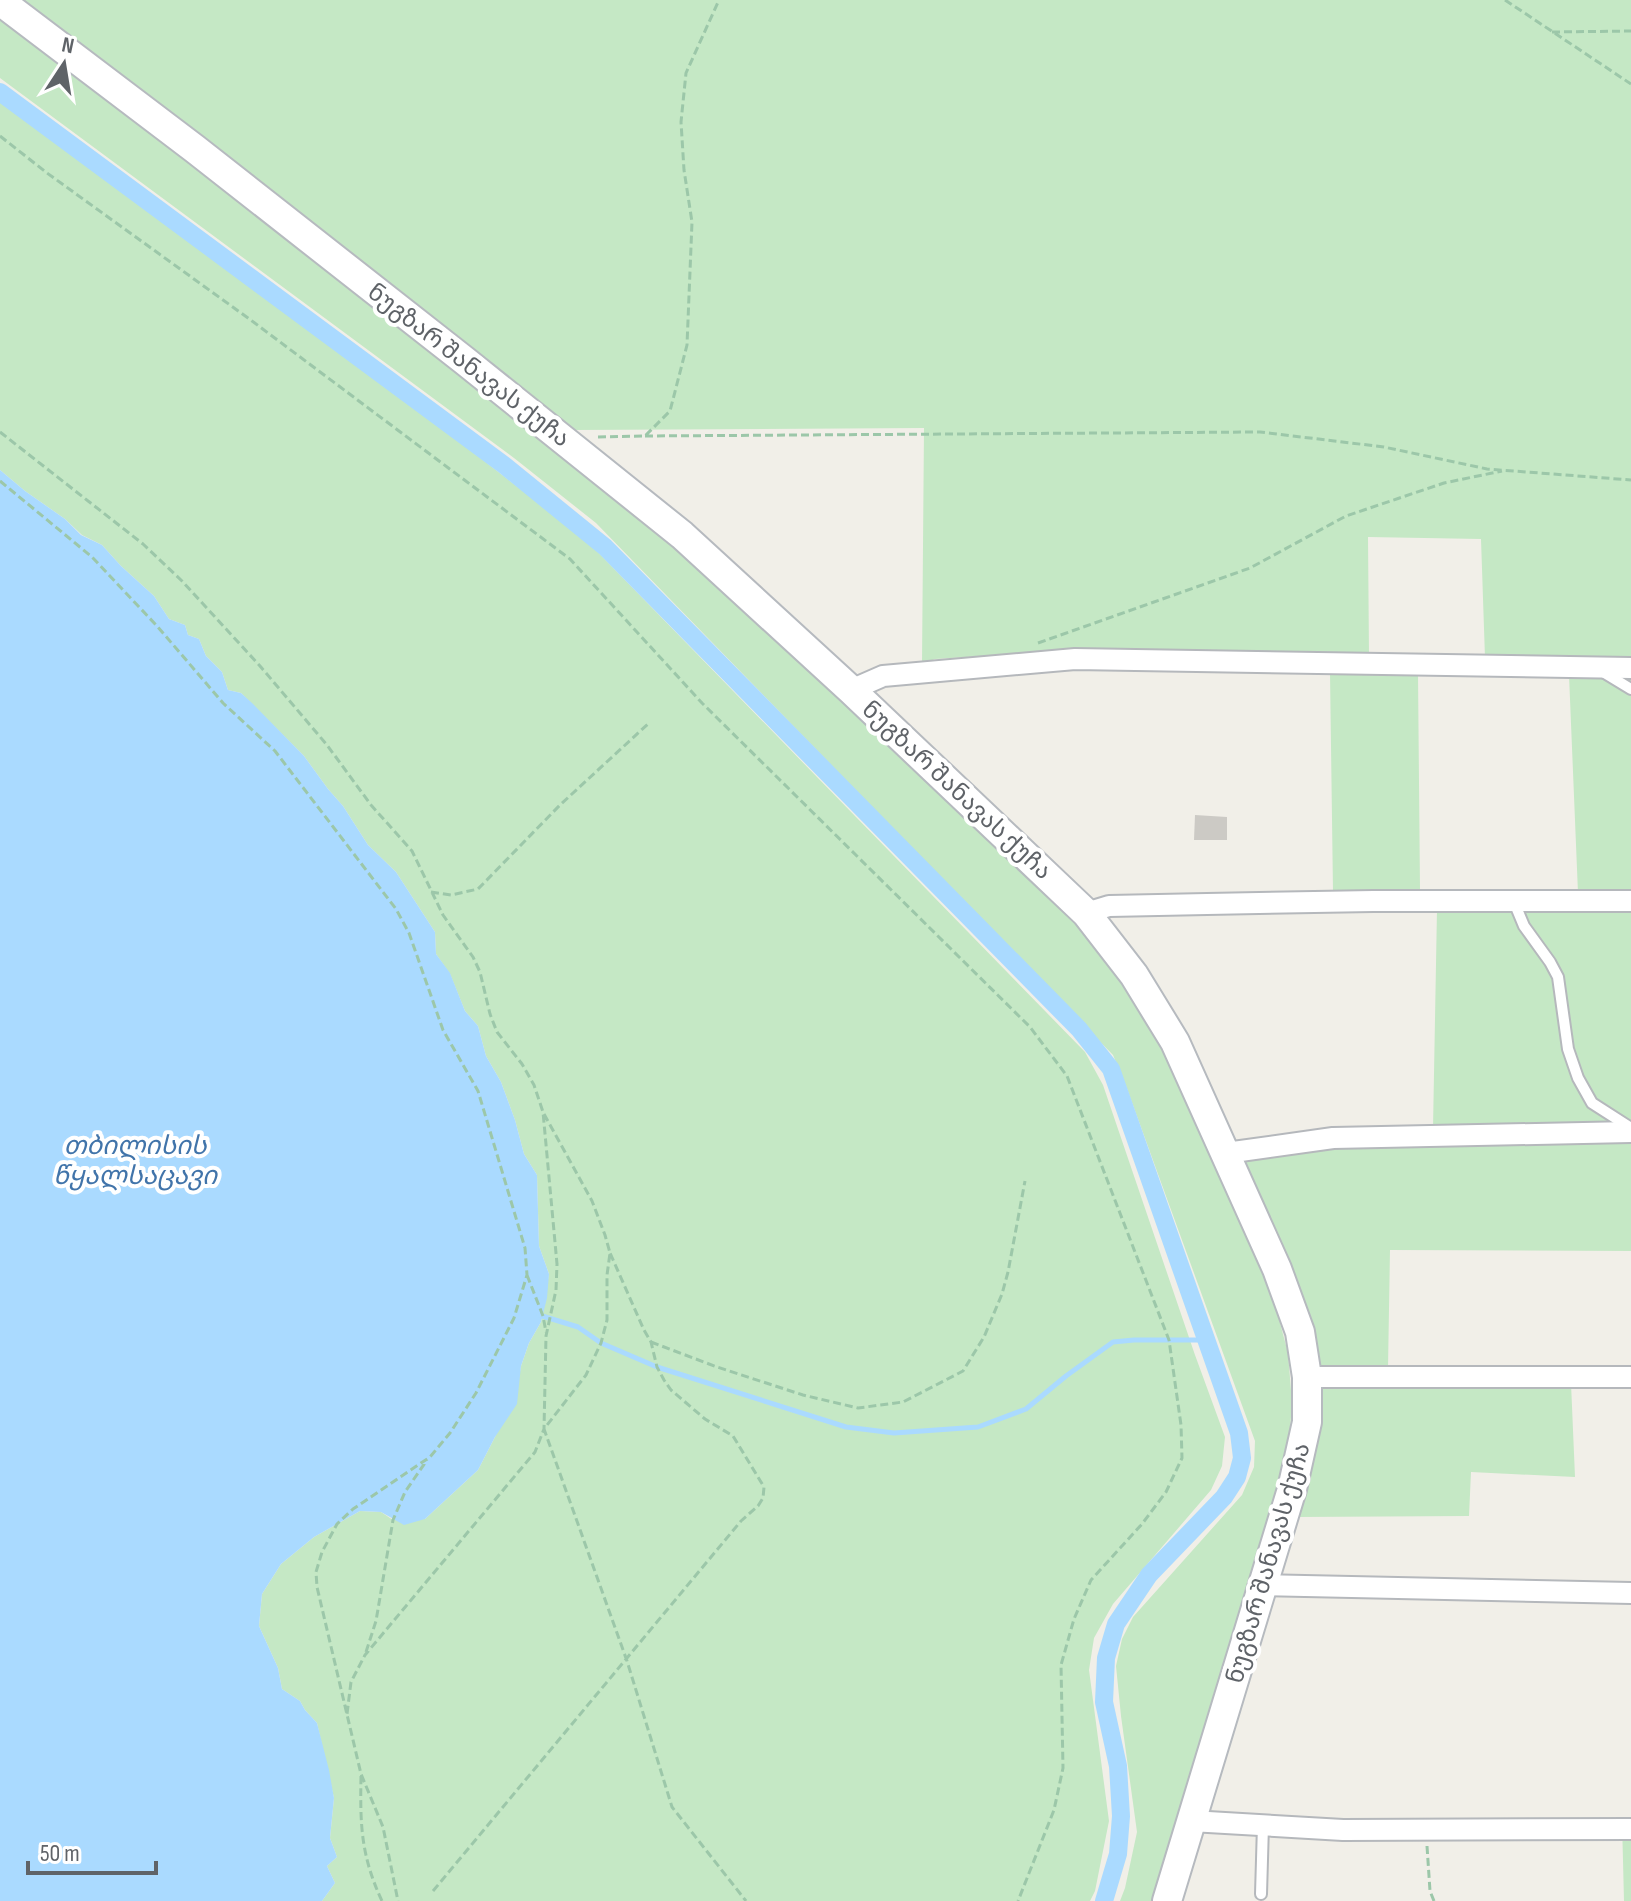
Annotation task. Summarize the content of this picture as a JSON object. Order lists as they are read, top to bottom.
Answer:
{
  "streets": {
    "main road": ["ნუგზარ შანავას ქუჩა"]
  },
  "water": ["თბილისის წყალსაცავი"],
  "scale_bar": "50 m",
  "north": "top"
}
